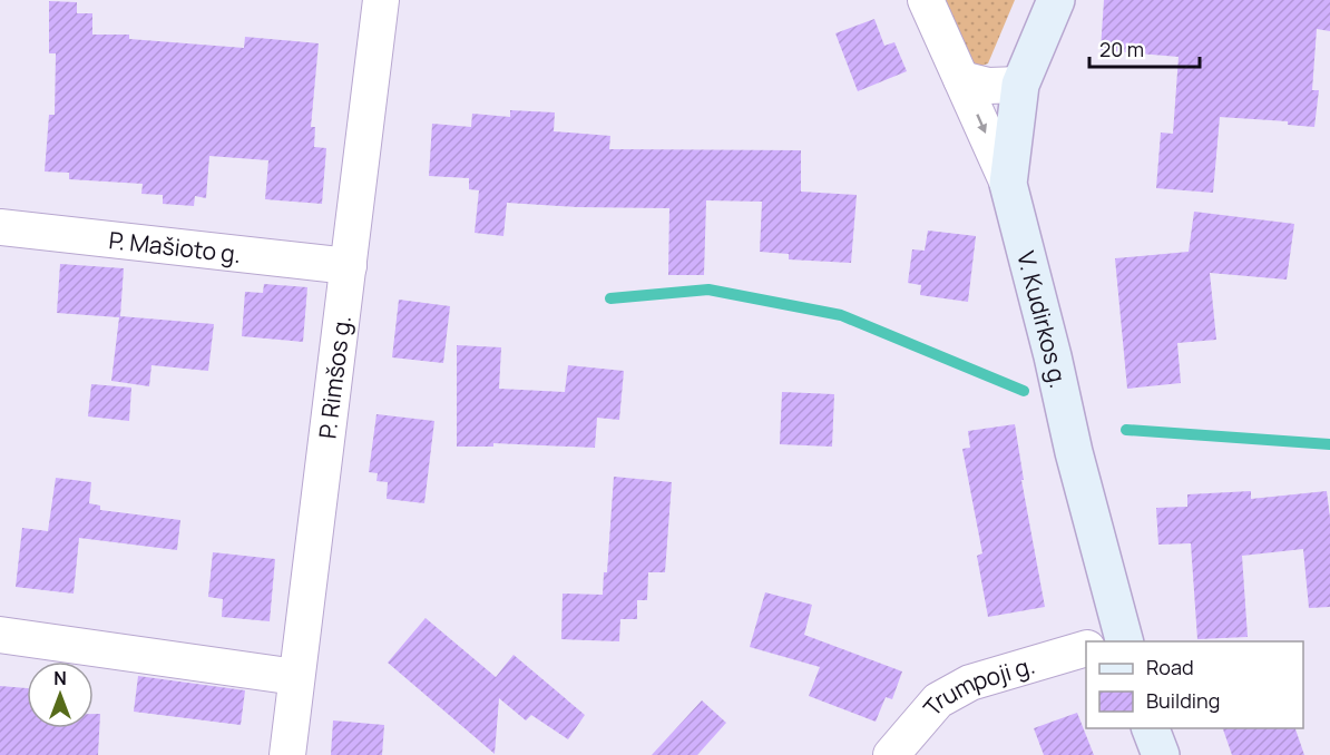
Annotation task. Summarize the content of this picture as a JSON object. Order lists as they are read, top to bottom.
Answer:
{
  "streets": {
    "main road": ["V. Kudirkos g."],
    "street": ["P. Mašioto g.", "P. Rimšos g.", "Trumpoji g."]
  },
  "crossings": [
    ["P. Mašioto g.", "P. Rimšos g."]
  ],
  "legend": ["Road", "Building"],
  "scale_bar": "20 m",
  "north": "top"
}
